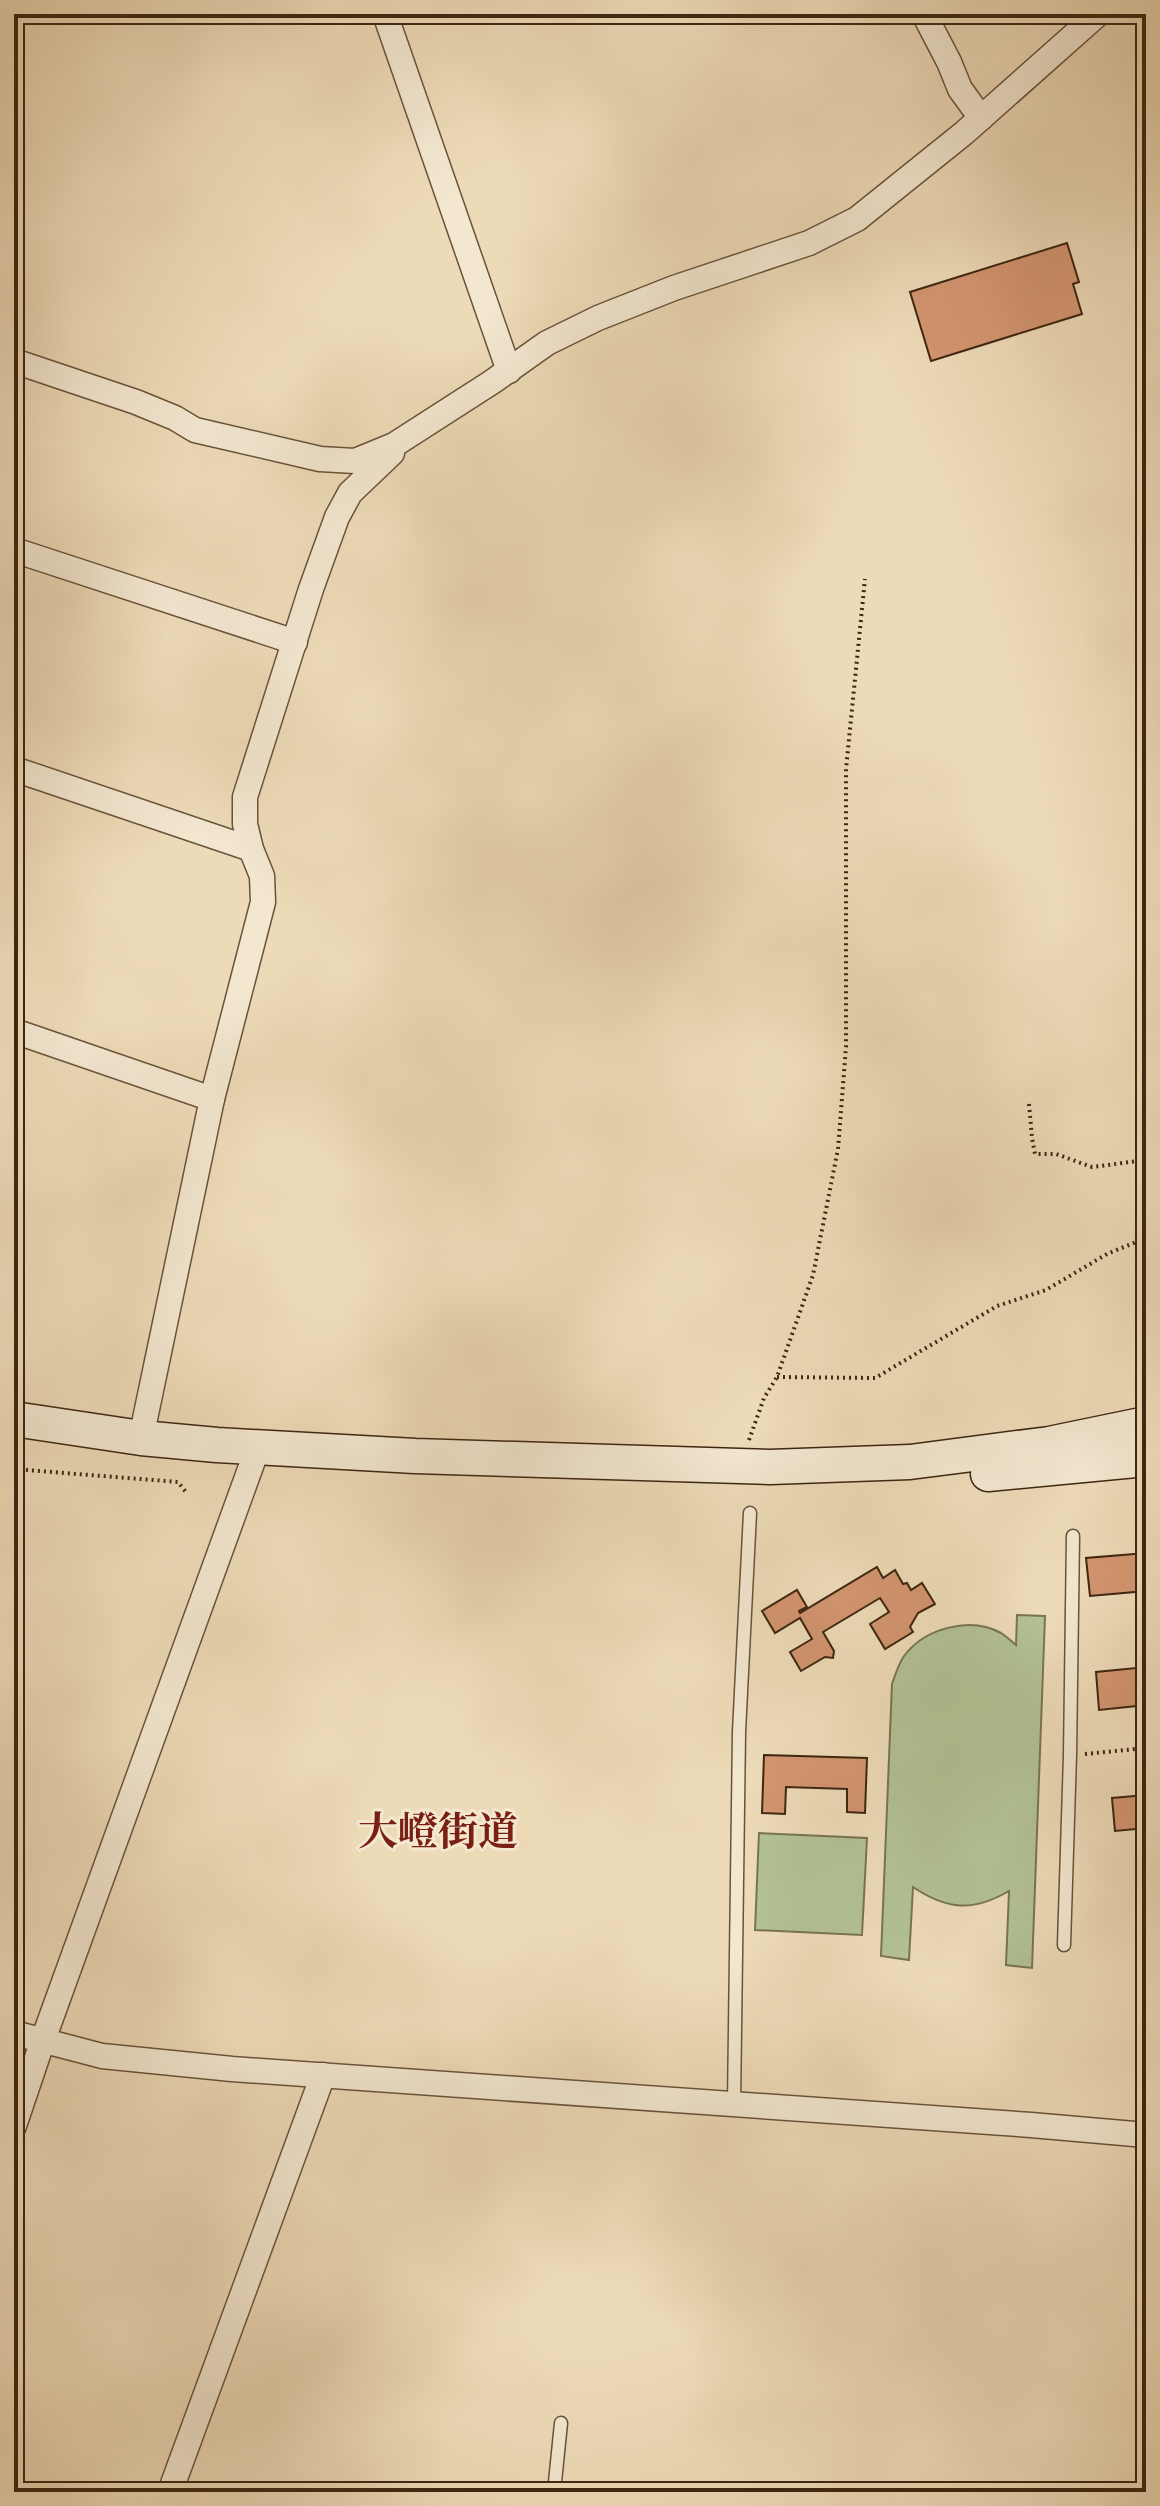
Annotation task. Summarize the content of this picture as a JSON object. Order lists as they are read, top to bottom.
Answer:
{
  "districts": ["大嶝街道"]
}
